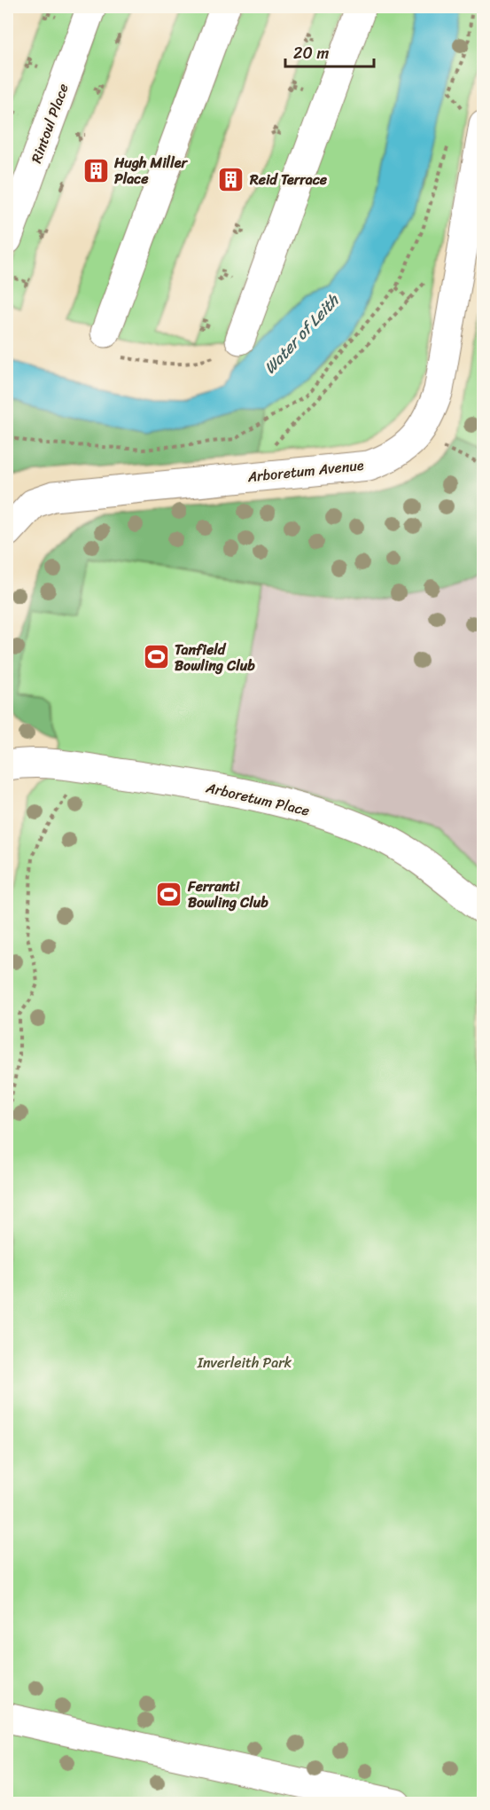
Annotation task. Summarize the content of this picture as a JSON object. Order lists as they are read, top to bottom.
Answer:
{
  "streets": {
    "street": ["Rintoul Place", "Arboretum Avenue", "Arboretum Place"]
  },
  "water": ["Water of Leith"],
  "parks": ["Inverleith Park"],
  "places": {
    "building": ["Hugh Miller Place", "Reid Terrace"],
    "sports": ["Tanfield Bowling Club", "Ferranti Bowling Club"]
  },
  "scale_bar": "20 m"
}
